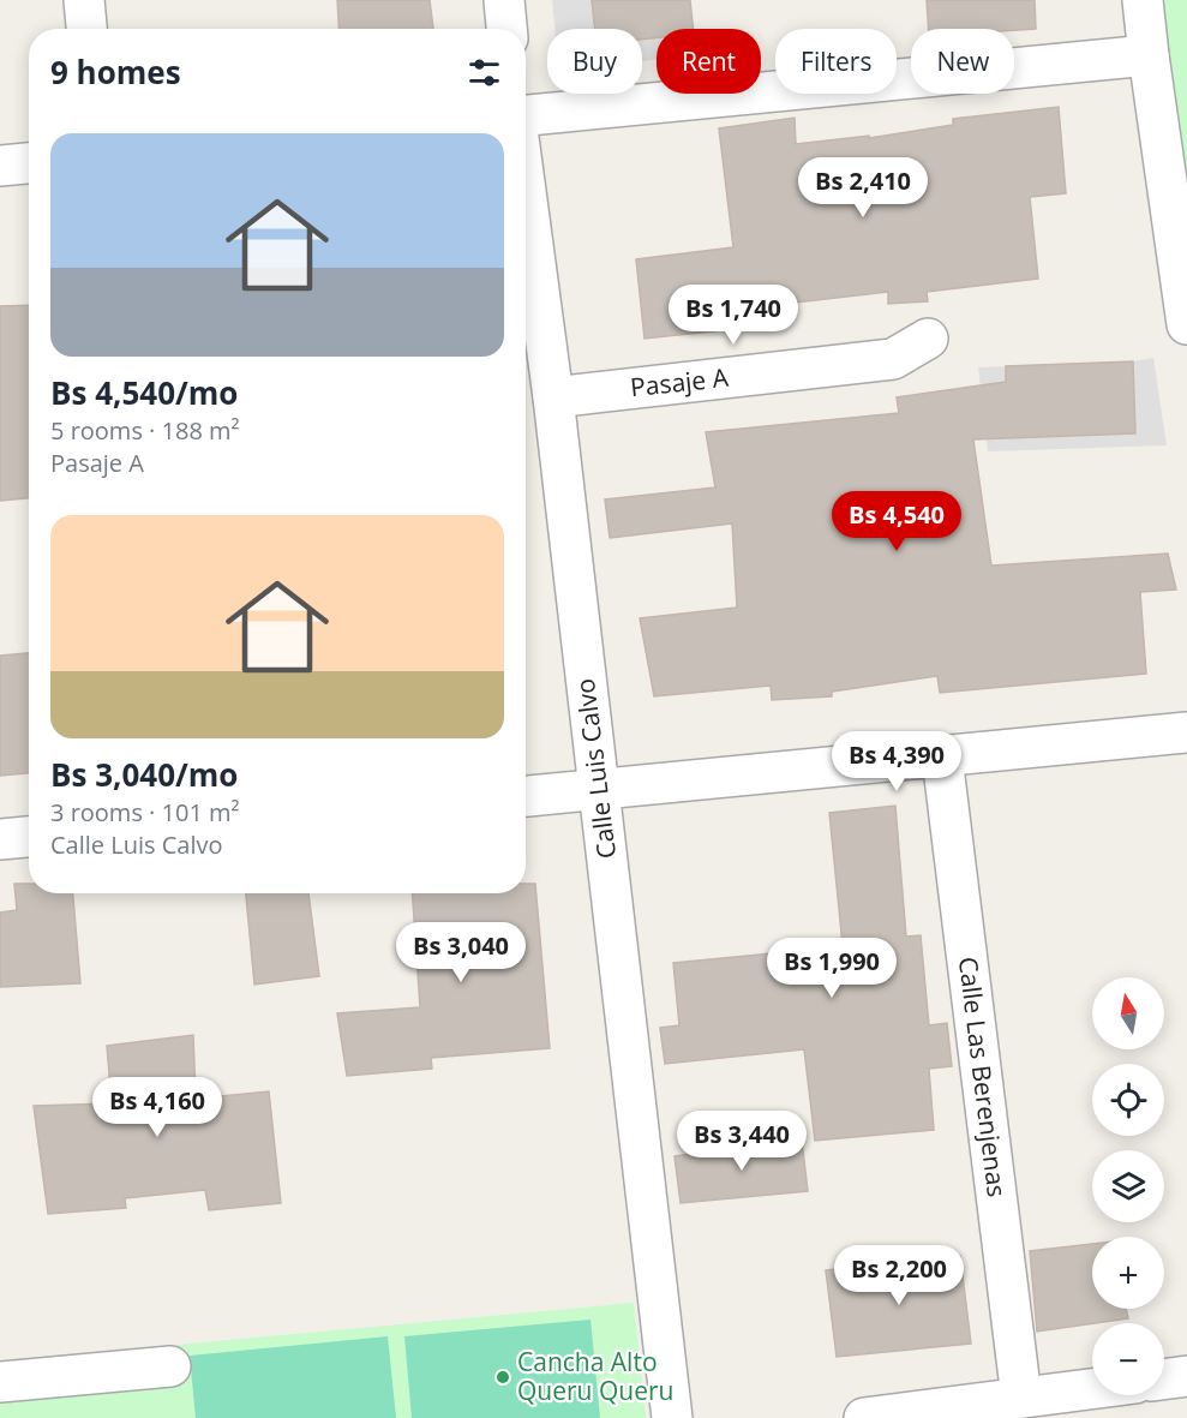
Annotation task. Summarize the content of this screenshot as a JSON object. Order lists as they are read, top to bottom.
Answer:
{
  "streets": {
    "street": ["Pasaje A", "Calle Luis Calvo", "Calle Las Berenjenas"]
  },
  "crossings": [
    ["Pasaje A", "Calle Luis Calvo"]
  ],
  "places": ["Cancha Alto Queru Queru"],
  "north": "top",
  "page": {
    "chip": [
      "Buy",
      "Rent",
      "Filters",
      "New"
    ],
    "heading": "9 homes",
    "list": [
      {
        "name": "Bs 4,540/mo",
        "note": "5 rooms · 188 m² · Pasaje A"
      },
      {
        "name": "Bs 3,040/mo",
        "note": "3 rooms · 101 m² · Calle Luis Calvo"
      }
    ],
    "price": [
      "Bs 2,410",
      "Bs 1,740",
      "Bs 4,540",
      "Bs 4,390",
      "Bs 3,040",
      "Bs 1,990",
      "Bs 4,160",
      "Bs 3,440",
      "Bs 2,200"
    ],
    "map_buttons": ["+", "−"]
  }
}
